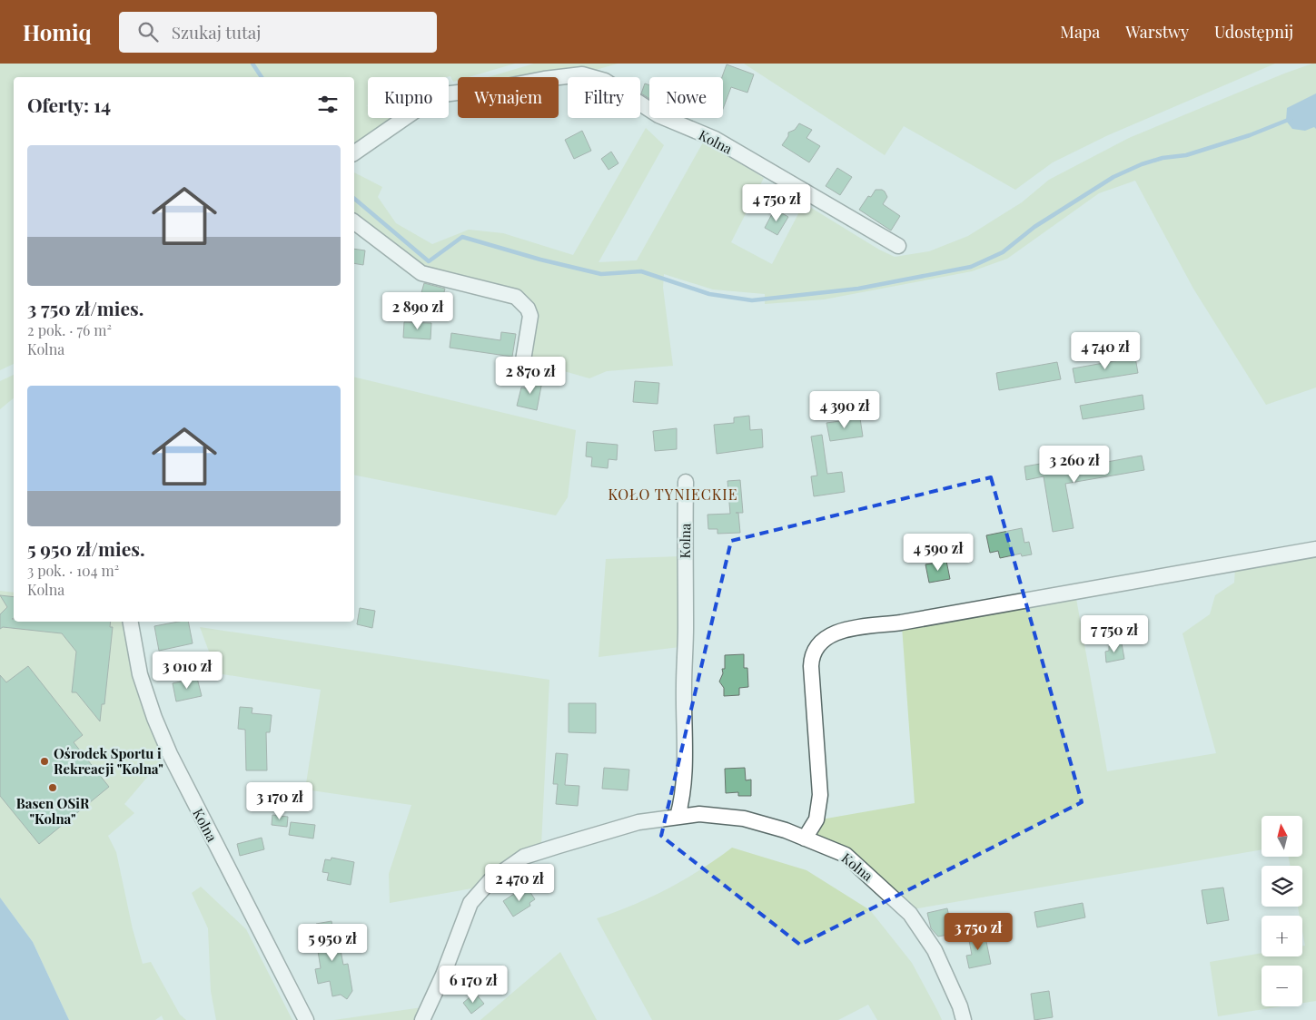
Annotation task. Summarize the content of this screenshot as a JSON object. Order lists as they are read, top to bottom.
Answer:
{
  "streets": {
    "street": ["Kolna"]
  },
  "districts": ["KOŁO TYNIECKIE"],
  "places": ["Ośrodek Sportu i Rekreacji \"Kolna\"", "Basen OSiR \"Kolna\""],
  "north": "top",
  "page": {
    "header": "Homiq",
    "search": "Szukaj tutaj",
    "nav": ["Mapa", "Warstwy", "Udostępnij"],
    "chip": [
      "Kupno",
      "Wynajem",
      "Filtry",
      "Nowe"
    ],
    "heading": "Oferty: 14",
    "list": [
      {
        "name": "3 750 zł/mies.",
        "note": "2 pok. · 76 m² · Kolna"
      },
      {
        "name": "5 950 zł/mies.",
        "note": "3 pok. · 104 m² · Kolna"
      }
    ],
    "price": [
      "4 750 zł",
      "2 890 zł",
      "4 740 zł",
      "2 870 zł",
      "4 390 zł",
      "3 260 zł",
      "4 590 zł",
      "7 750 zł",
      "3 010 zł",
      "3 170 zł",
      "2 470 zł",
      "3 750 zł",
      "5 950 zł",
      "6 170 zł"
    ],
    "map_buttons": ["+", "−"]
  }
}
